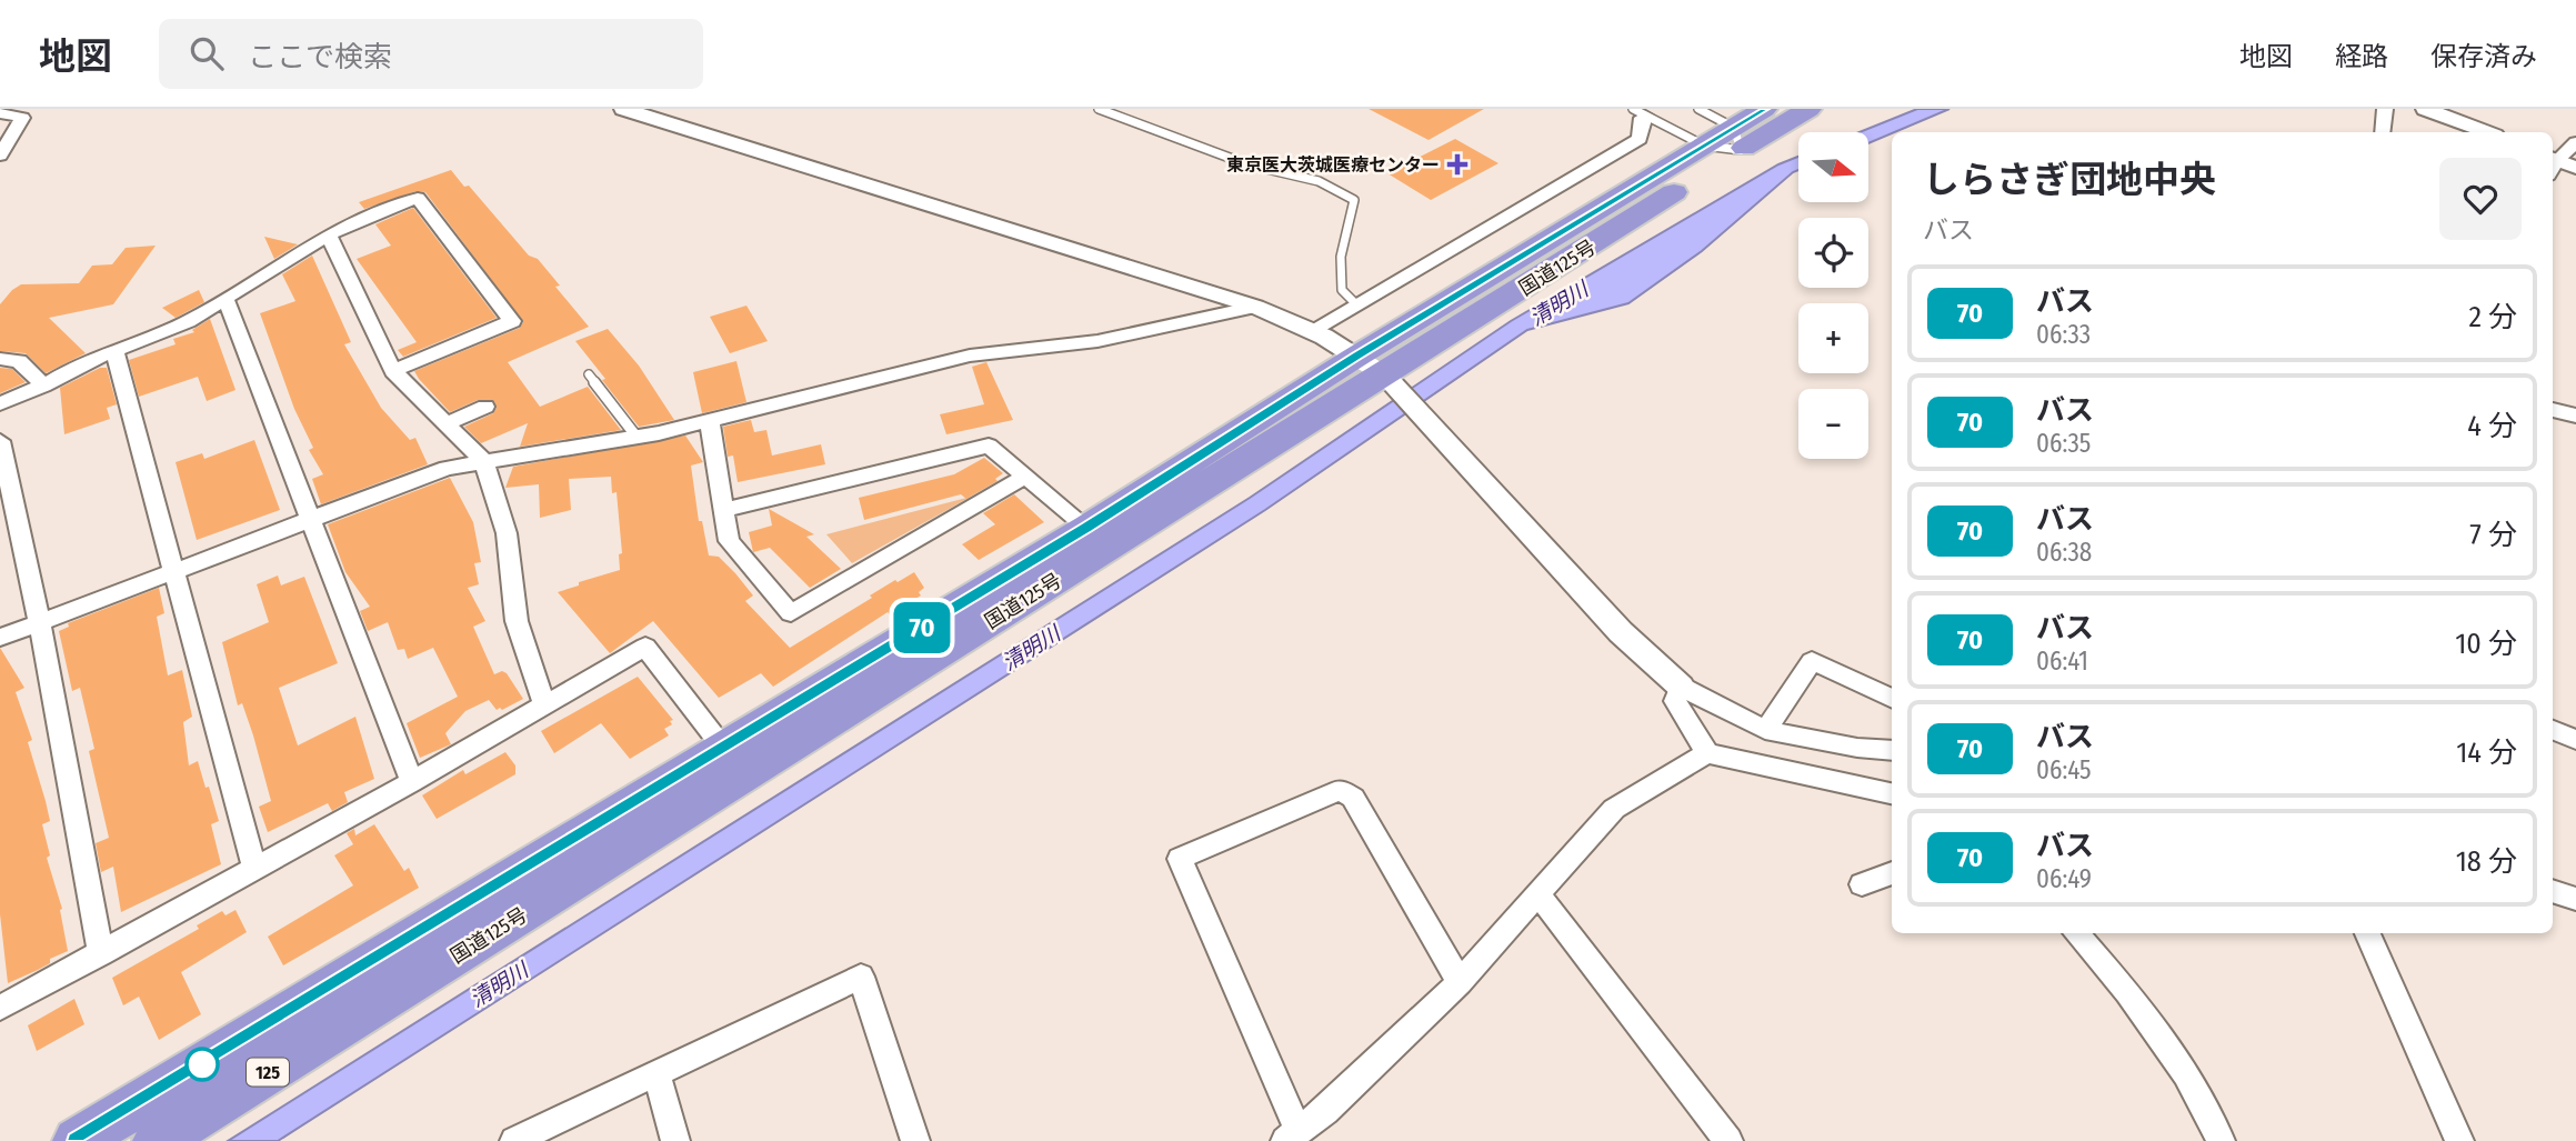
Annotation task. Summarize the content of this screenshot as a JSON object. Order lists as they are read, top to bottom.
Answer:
{
  "streets": {
    "highway": ["国道125号", "125"]
  },
  "water": ["清明川"],
  "places": {
    "health": ["東京医大茨城医療センター"]
  },
  "lines": ["bus line 70"],
  "north": "right",
  "page": {
    "header": "地図",
    "search": "ここで検索",
    "nav": ["地図", "経路", "保存済み"],
    "on_map": "70",
    "map_buttons": ["+", "−"],
    "heading": ["しらさぎ団地中央", "バス"],
    "list": [
      {
        "mark": "70",
        "name": "バス",
        "note": "06:33",
        "value": "2 分"
      },
      {
        "mark": "70",
        "name": "バス",
        "note": "06:35",
        "value": "4 分"
      },
      {
        "mark": "70",
        "name": "バス",
        "note": "06:38",
        "value": "7 分"
      },
      {
        "mark": "70",
        "name": "バス",
        "note": "06:41",
        "value": "10 分"
      },
      {
        "mark": "70",
        "name": "バス",
        "note": "06:45",
        "value": "14 分"
      },
      {
        "mark": "70",
        "name": "バス",
        "note": "06:49",
        "value": "18 分"
      }
    ]
  }
}
